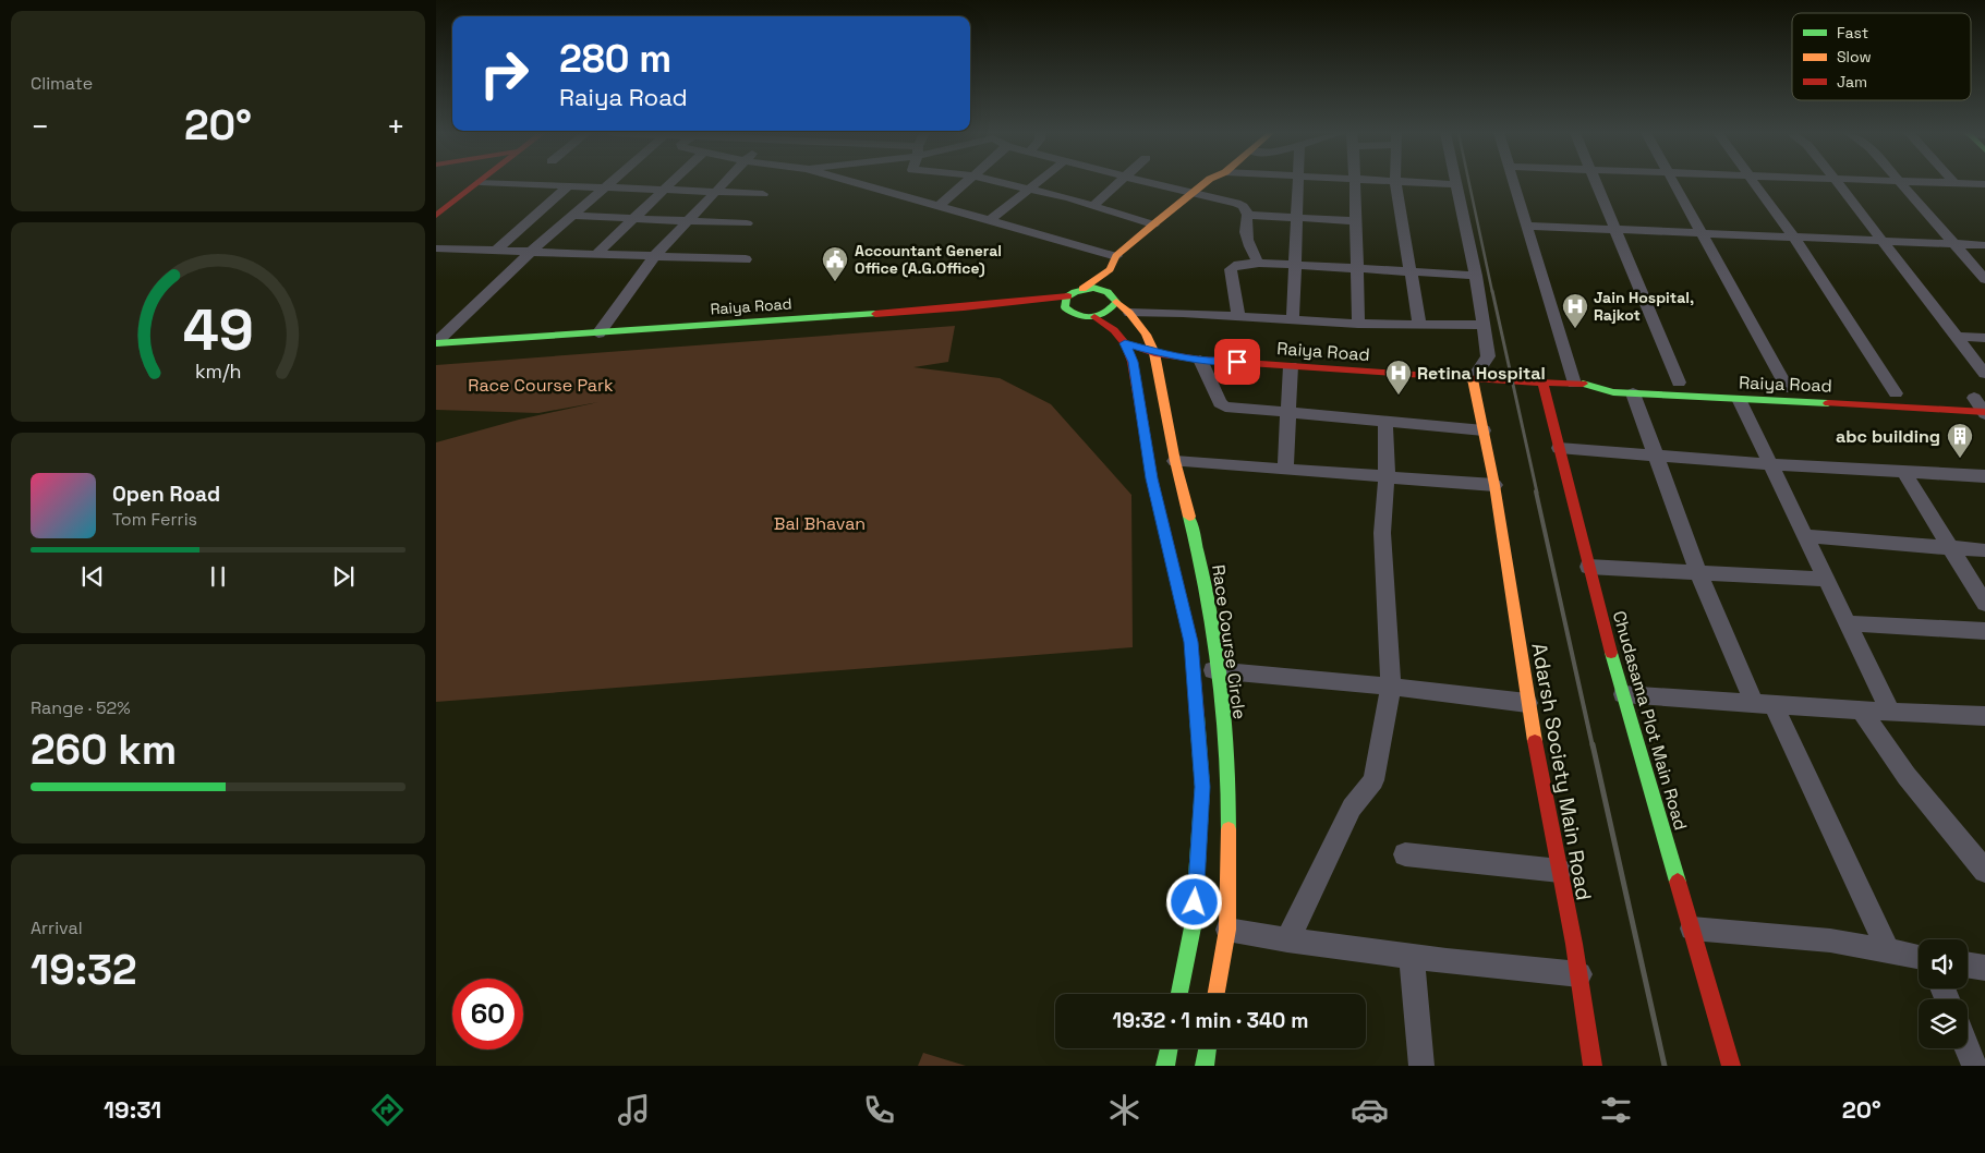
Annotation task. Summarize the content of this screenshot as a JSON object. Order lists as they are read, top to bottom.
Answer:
{
  "streets": {
    "main road": [
      "Raiya Road",
      "Race Course Circle",
      "Chudasama Plot Main Road",
      "Adarsh Society Main Road"
    ]
  },
  "crossings": [
    ["Raiya Road", "Race Course Circle"],
    ["Raiya Road", "Chudasama Plot Main Road"],
    ["Raiya Road", "Adarsh Society Main Road"]
  ],
  "parks": ["Race Course Park", "Bal Bhavan"],
  "places": {
    "public building": ["Accountant General Office (A.G.Office)"],
    "hospital": ["Jain Hospital, Rajkot", "Retina Hospital"],
    "building": ["abc building"]
  },
  "legend": ["Fast", "Slow", "Jam"],
  "page": {
    "tile": [
      "Climate",
      ["Range · 52%", "260 km"],
      ["Arrival", "19:32"]
    ],
    "turn": ["280 m", "Raiya Road"],
    "heat": ["−", "20°", "+"],
    "song": ["Open Road", "Tom Ferris"],
    "limit": "60",
    "trip": "19:32 · 1 min · 340 m",
    "tabs": ["19:31", "20°"],
    "gauge": ["49", "km/h"]
  }
}
